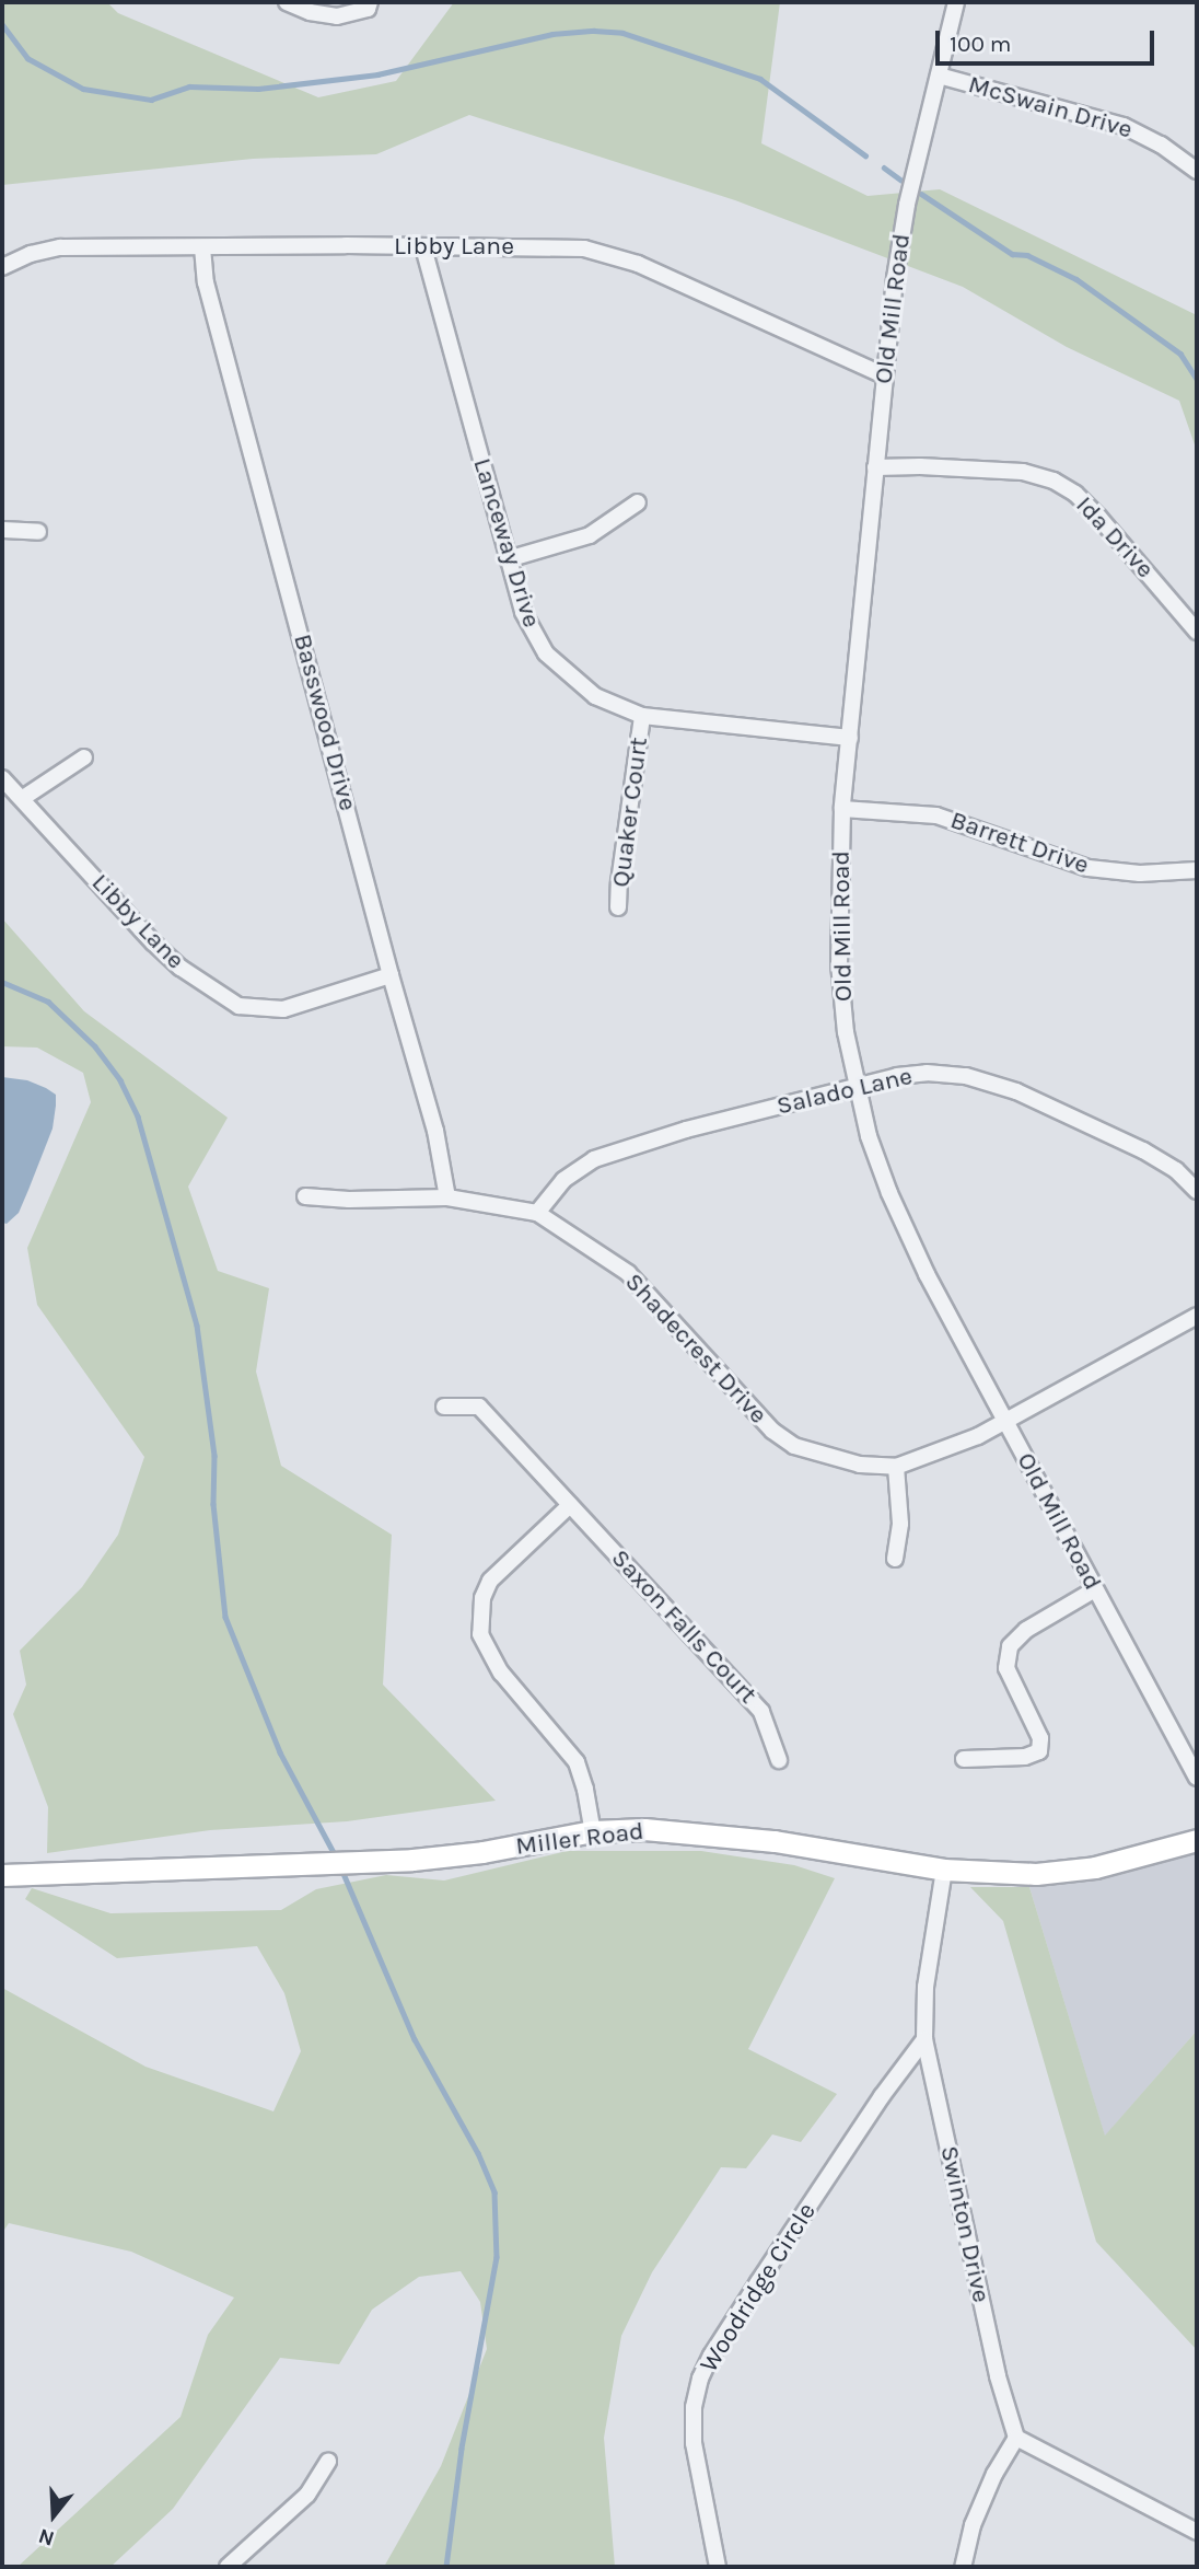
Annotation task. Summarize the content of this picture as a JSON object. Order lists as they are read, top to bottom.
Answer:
{
  "streets": {
    "street": [
      "McSwain Drive",
      "Libby Lane",
      "Old Mill Road",
      "Ida Drive",
      "Lanceway Drive",
      "Basswood Drive",
      "Quaker Court",
      "Barrett Drive",
      "Salado Lane",
      "Shadecrest Drive",
      "Saxon Falls Court",
      "Miller Road",
      "Swinton Drive",
      "Woodridge Circle"
    ]
  },
  "crossings": [
    ["McSwain Drive", "Old Mill Road"],
    ["Libby Lane", "Old Mill Road"],
    ["Libby Lane", "Lanceway Drive"],
    ["Libby Lane", "Basswood Drive"],
    ["Old Mill Road", "Ida Drive"],
    ["Old Mill Road", "Lanceway Drive"],
    ["Old Mill Road", "Barrett Drive"],
    ["Old Mill Road", "Salado Lane"],
    ["Old Mill Road", "Shadecrest Drive"],
    ["Lanceway Drive", "Quaker Court"],
    ["Basswood Drive", "Shadecrest Drive"],
    ["Salado Lane", "Shadecrest Drive"],
    ["Miller Road", "Swinton Drive"],
    ["Swinton Drive", "Woodridge Circle"]
  ],
  "scale_bar": "100 m",
  "north": "bottom"
}
